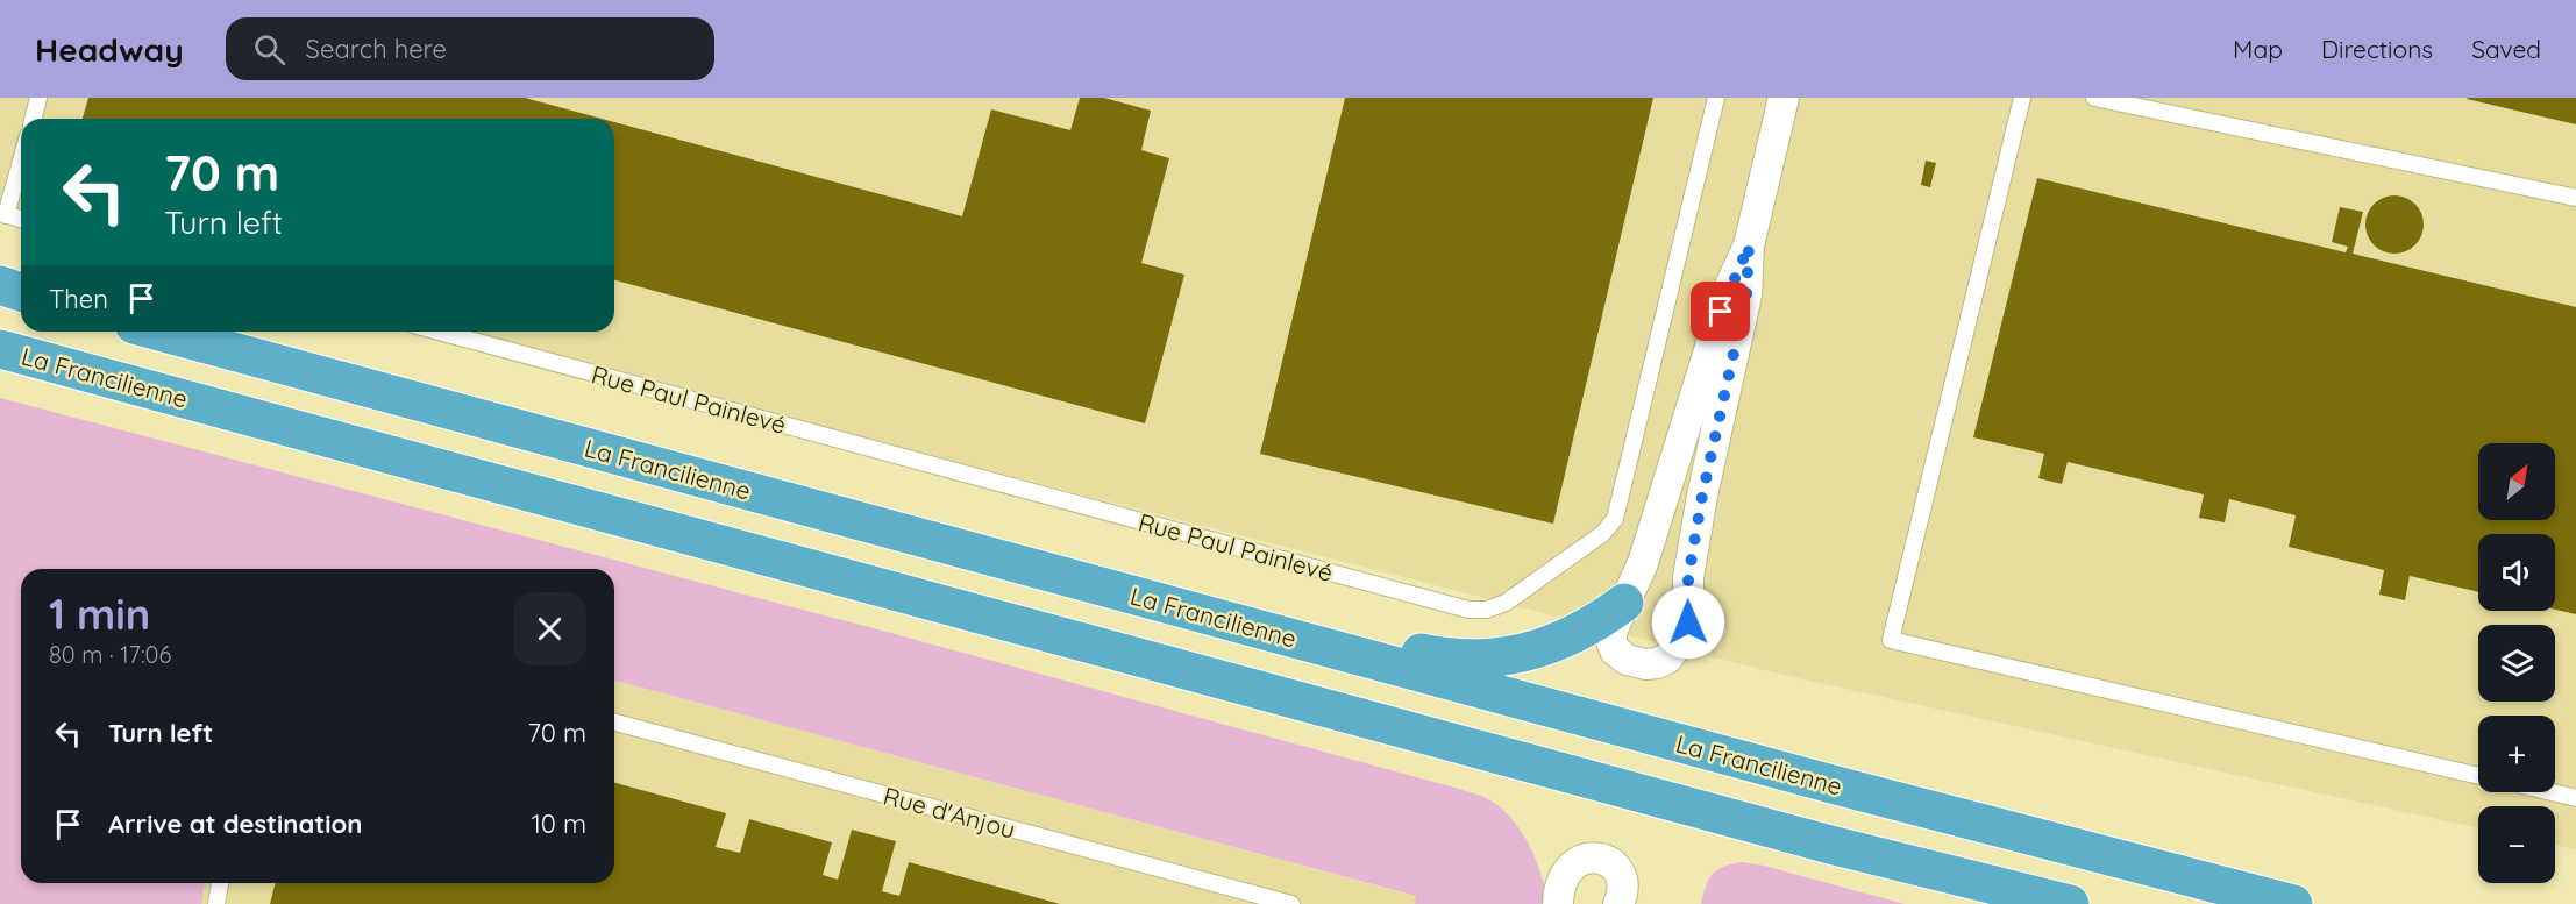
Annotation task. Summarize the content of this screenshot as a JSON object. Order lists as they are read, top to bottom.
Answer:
{
  "streets": {
    "highway": ["La Francilienne"],
    "lane": ["Rue Paul Painlevé", "Rue d'Anjou"]
  },
  "north": "top right",
  "page": {
    "header": "Headway",
    "search": "Search here",
    "nav": ["Map", "Directions", "Saved"],
    "turn": ["70 m", "Turn left"],
    "then": "Then",
    "map_buttons": ["+", "−"],
    "heading": ["1 min", "80 m · 17:06"],
    "list": [
      {
        "name": "Turn left",
        "value": "70 m"
      },
      {
        "name": "Arrive at destination",
        "value": "10 m"
      }
    ]
  }
}
